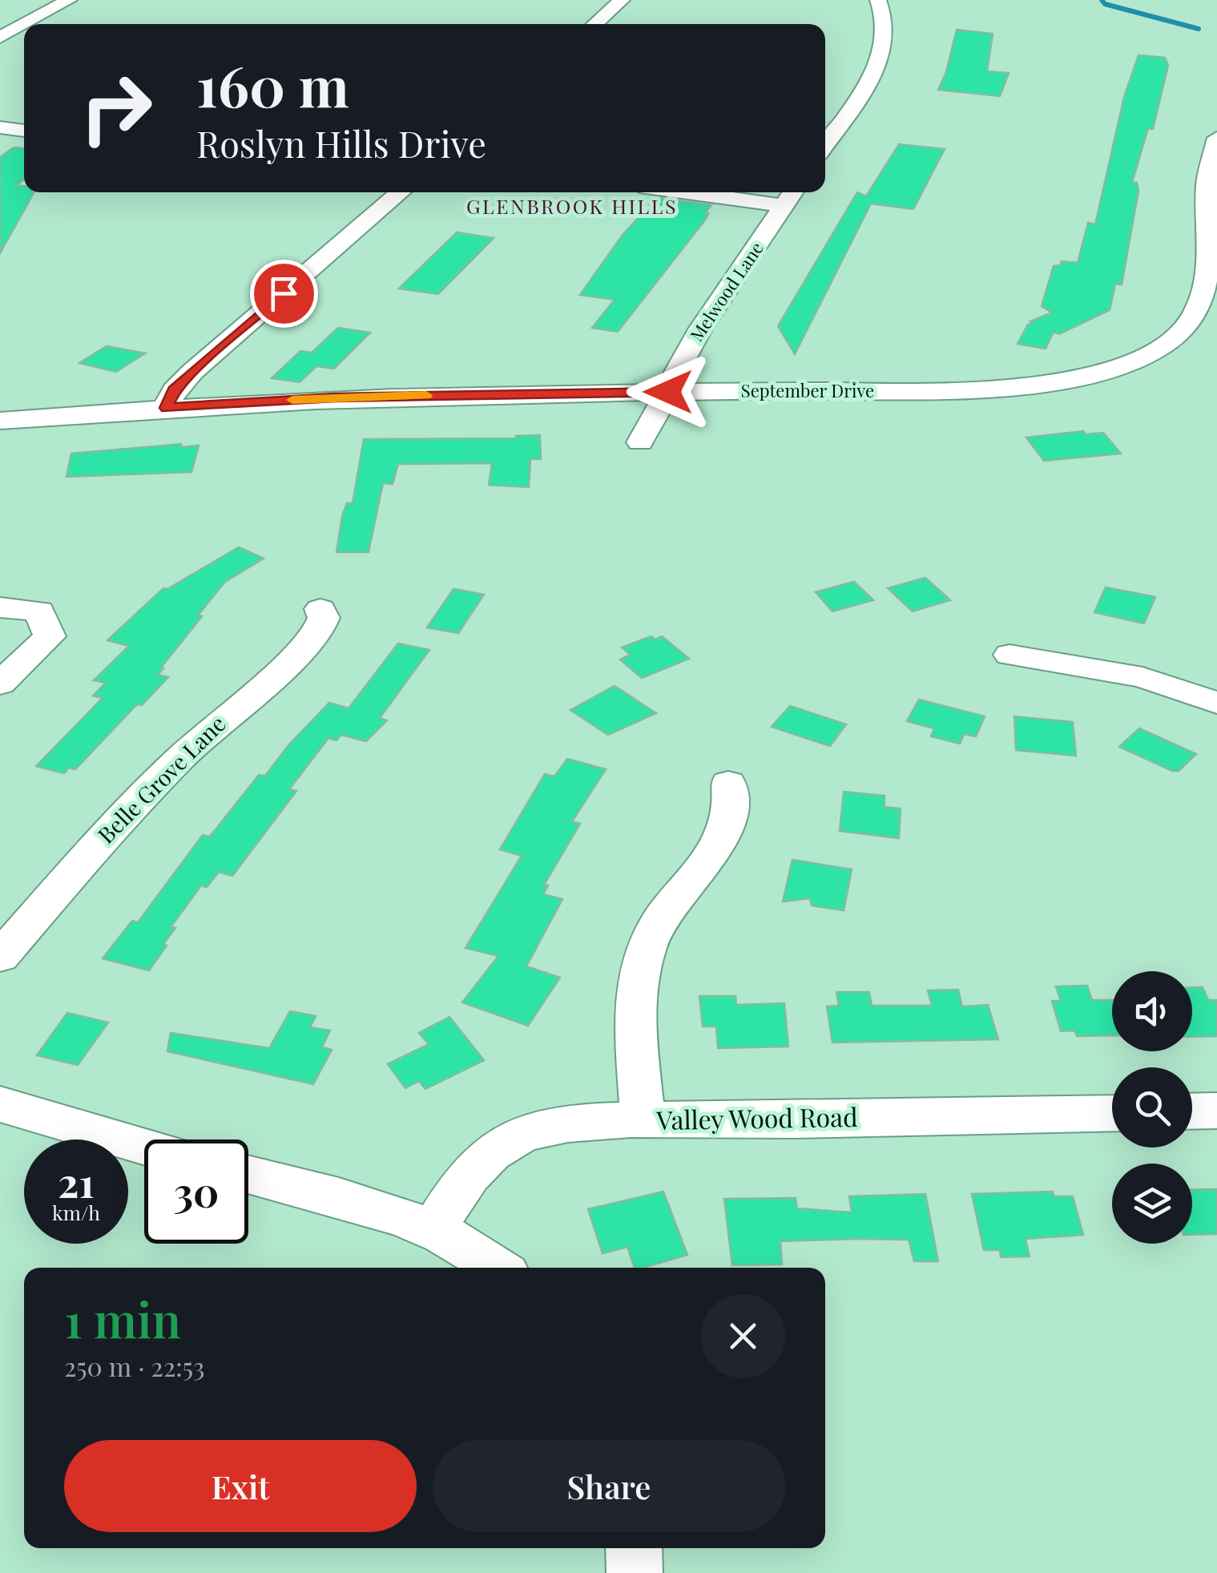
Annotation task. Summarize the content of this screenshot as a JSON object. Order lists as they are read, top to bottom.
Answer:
{
  "streets": {
    "street": [
      "Melwood Lane",
      "September Drive",
      "Belle Grove Lane",
      "Valley Wood Road"
    ]
  },
  "crossings": [
    ["Melwood Lane", "September Drive"]
  ],
  "districts": ["GLENBROOK HILLS"],
  "page": {
    "turn": ["160 m", "Roslyn Hills Drive"],
    "speed": "21 km/h",
    "limit": "30",
    "heading": ["1 min", "250 m · 22:53"],
    "buttons": ["Exit", "Share"]
  }
}
